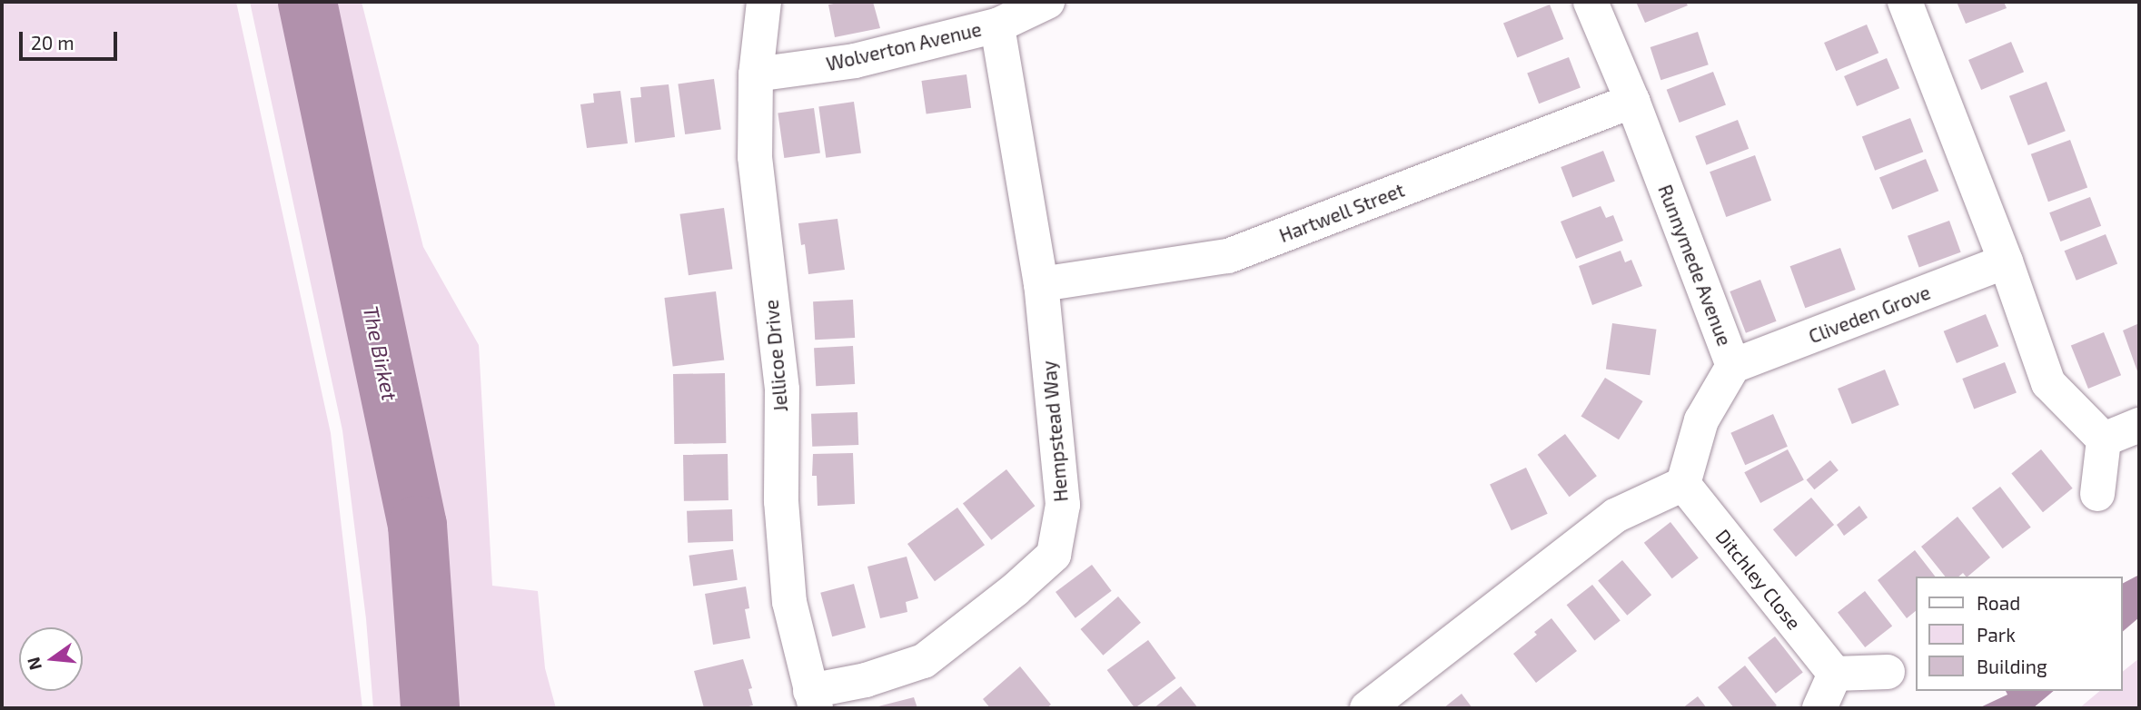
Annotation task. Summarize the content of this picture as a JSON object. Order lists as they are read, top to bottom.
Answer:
{
  "streets": {
    "street": [
      "Wolverton Avenue",
      "Hartwell Street",
      "Runnymede Avenue",
      "Cliveden Grove",
      "Jellicoe Drive",
      "Hempstead Way",
      "Ditchley Close"
    ]
  },
  "crossings": [
    ["Wolverton Avenue", "Jellicoe Drive"],
    ["Wolverton Avenue", "Hempstead Way"],
    ["Hartwell Street", "Runnymede Avenue"],
    ["Hartwell Street", "Hempstead Way"],
    ["Runnymede Avenue", "Cliveden Grove"],
    ["Runnymede Avenue", "Ditchley Close"],
    ["Jellicoe Drive", "Hempstead Way"]
  ],
  "water": ["The Birket"],
  "legend": ["Road", "Park", "Building"],
  "scale_bar": "20 m",
  "north": "left"
}
